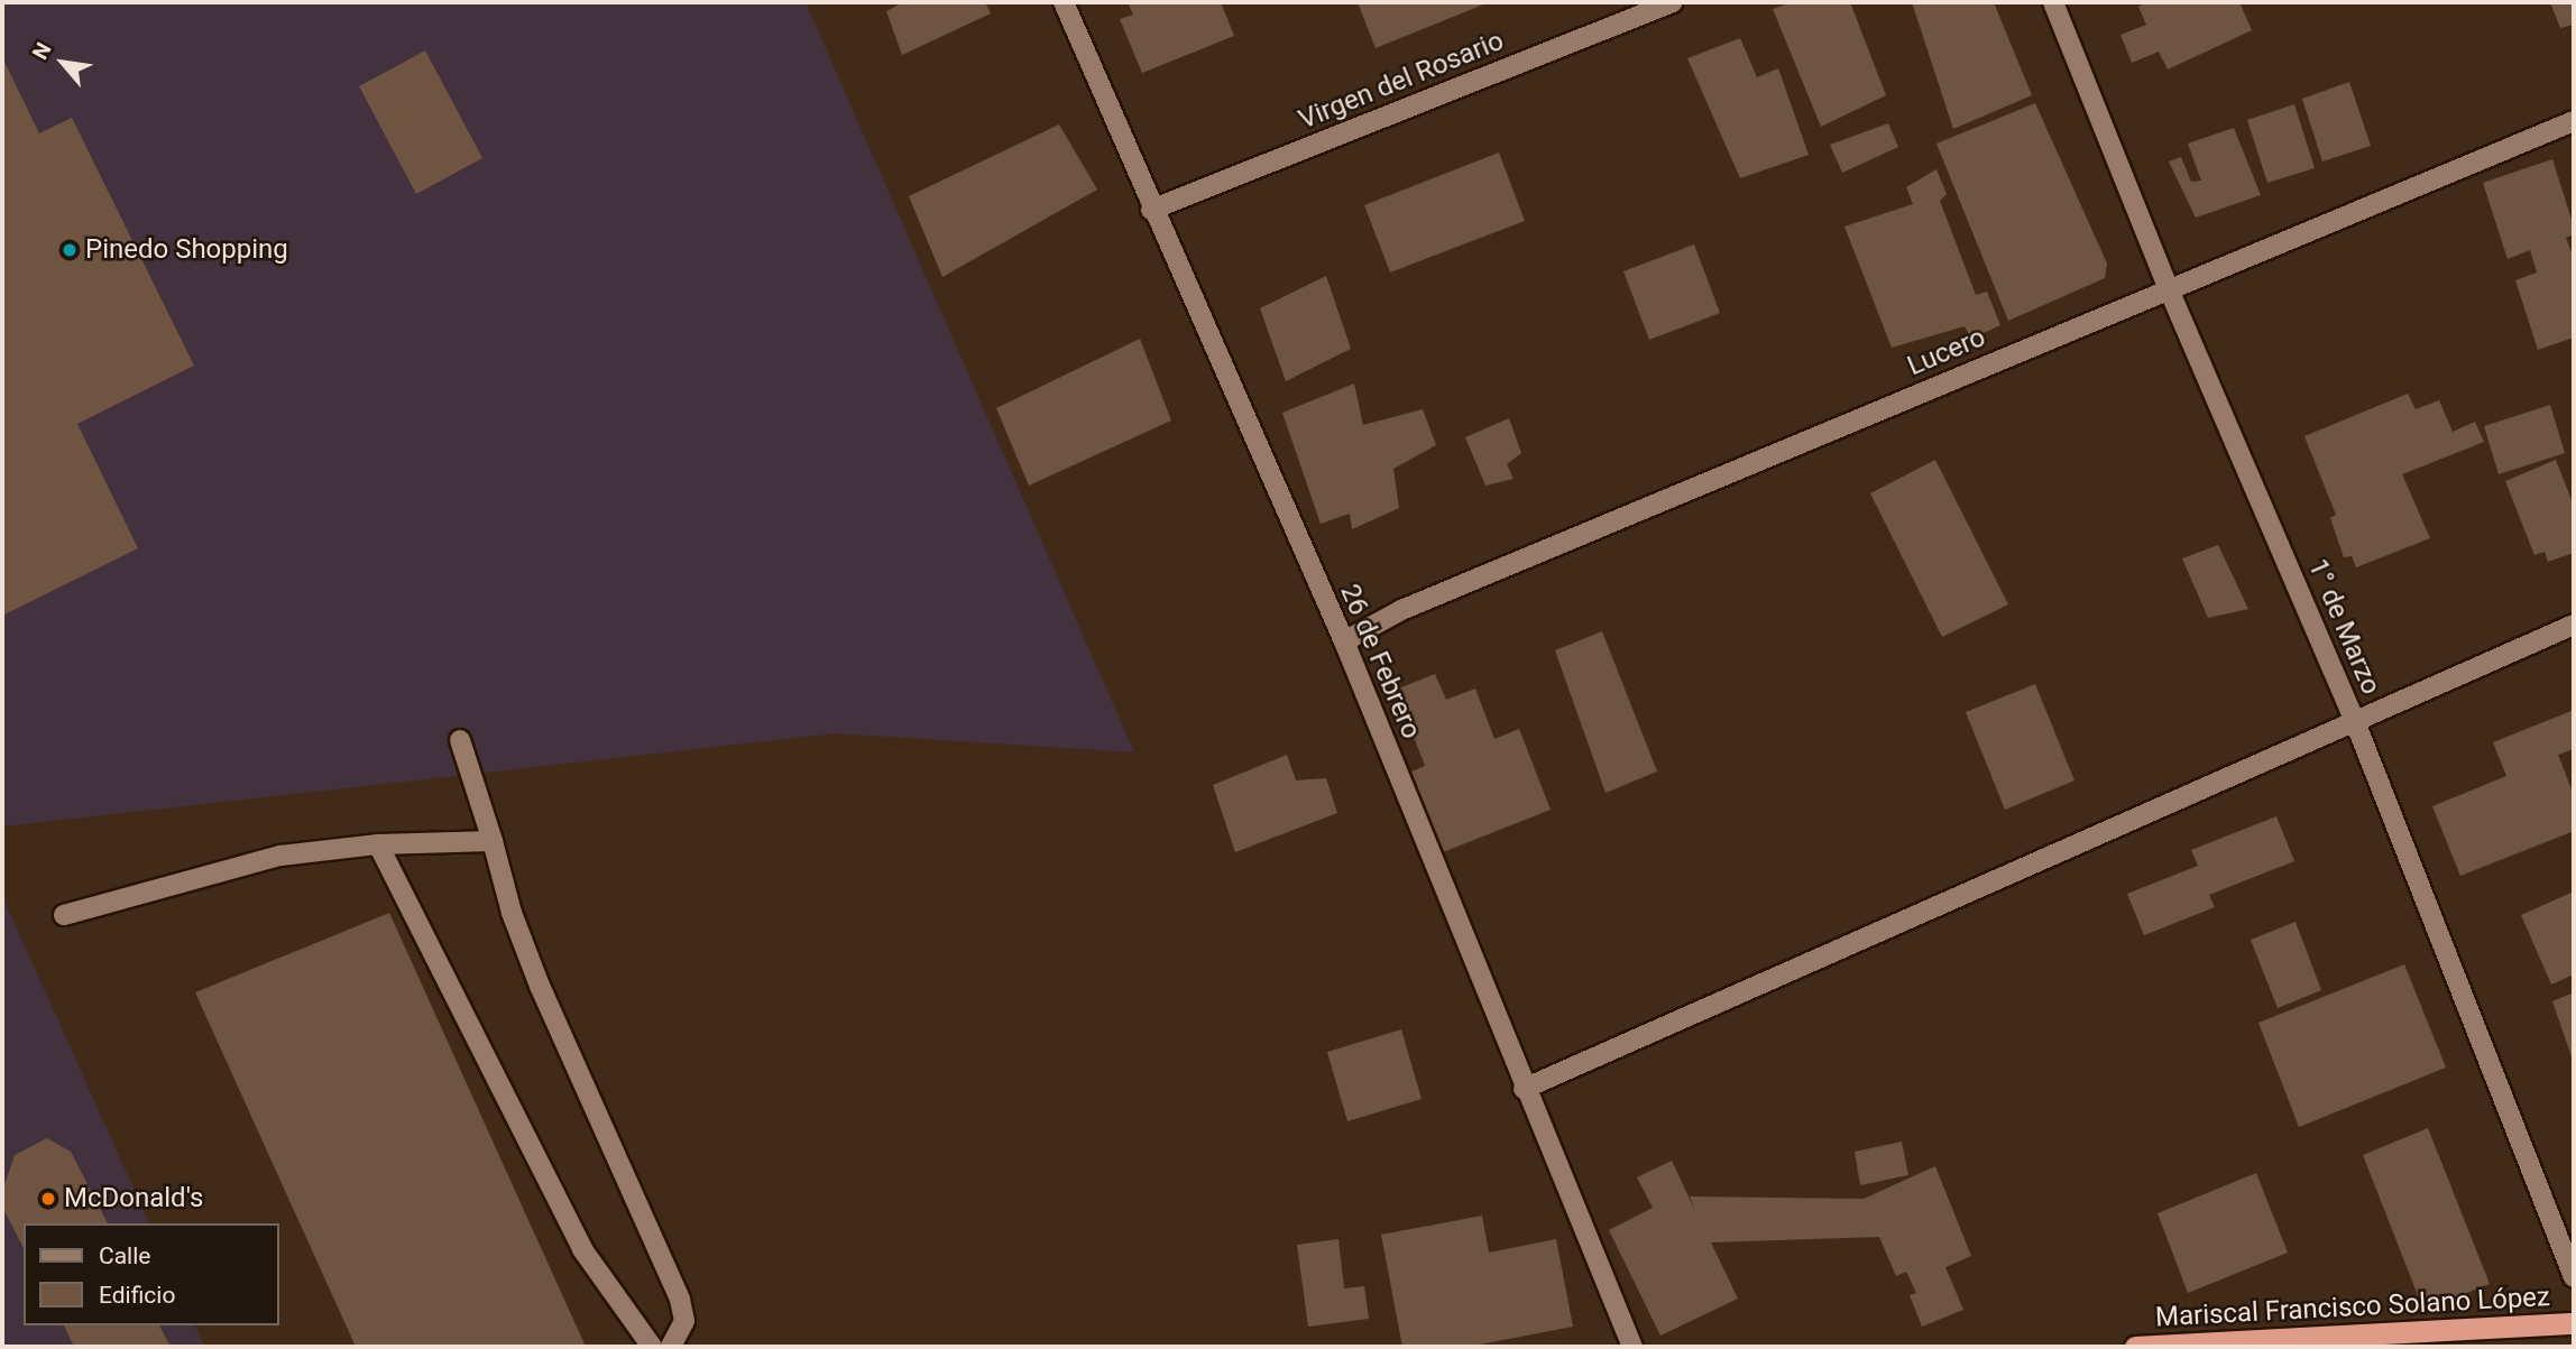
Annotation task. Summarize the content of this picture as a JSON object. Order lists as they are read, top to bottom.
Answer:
{
  "streets": {
    "highway": ["Mariscal Francisco Solano López"],
    "street": [
      "Virgen del Rosario",
      "Lucero",
      "1° de Marzo",
      "26 de Febrero"
    ]
  },
  "crossings": [
    ["Virgen del Rosario", "26 de Febrero"],
    ["Lucero", "1° de Marzo"],
    ["Lucero", "26 de Febrero"]
  ],
  "places": ["Pinedo Shopping", "McDonald's"],
  "legend": ["Calle", "Edificio"],
  "north": "top left"
}
